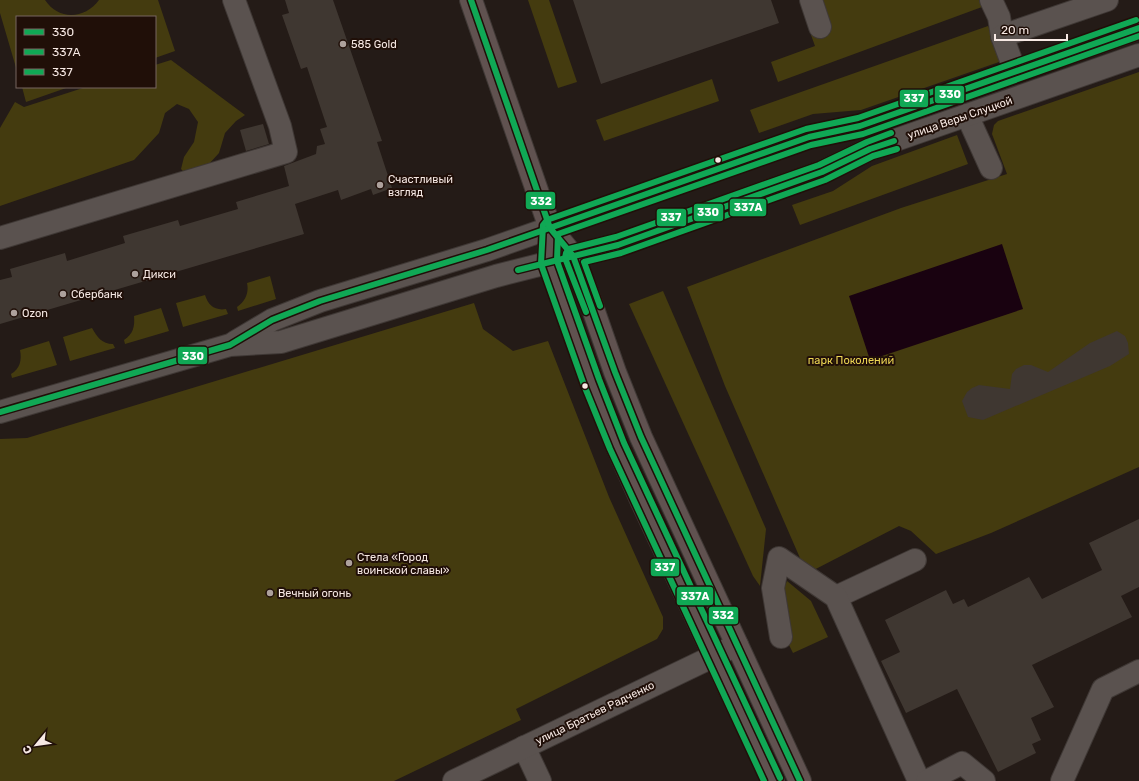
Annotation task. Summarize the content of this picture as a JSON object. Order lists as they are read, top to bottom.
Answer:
{
  "streets": {
    "street": ["улица Веры Слуцкой", "улица Братьев Радченко"]
  },
  "parks": ["парк Поколений"],
  "places": [
    "585 Gold",
    "Счастливый взгляд",
    "Дикси",
    "Сбербанк",
    "Ozon",
    "Стела «Город воинской славы»",
    "Вечный огонь"
  ],
  "lines": [
    "transit line 332",
    "transit line 337",
    "transit line 330",
    "transit line 337А"
  ],
  "legend": ["330", "337А", "337"],
  "scale_bar": "20 m",
  "north": "bottom left"
}
